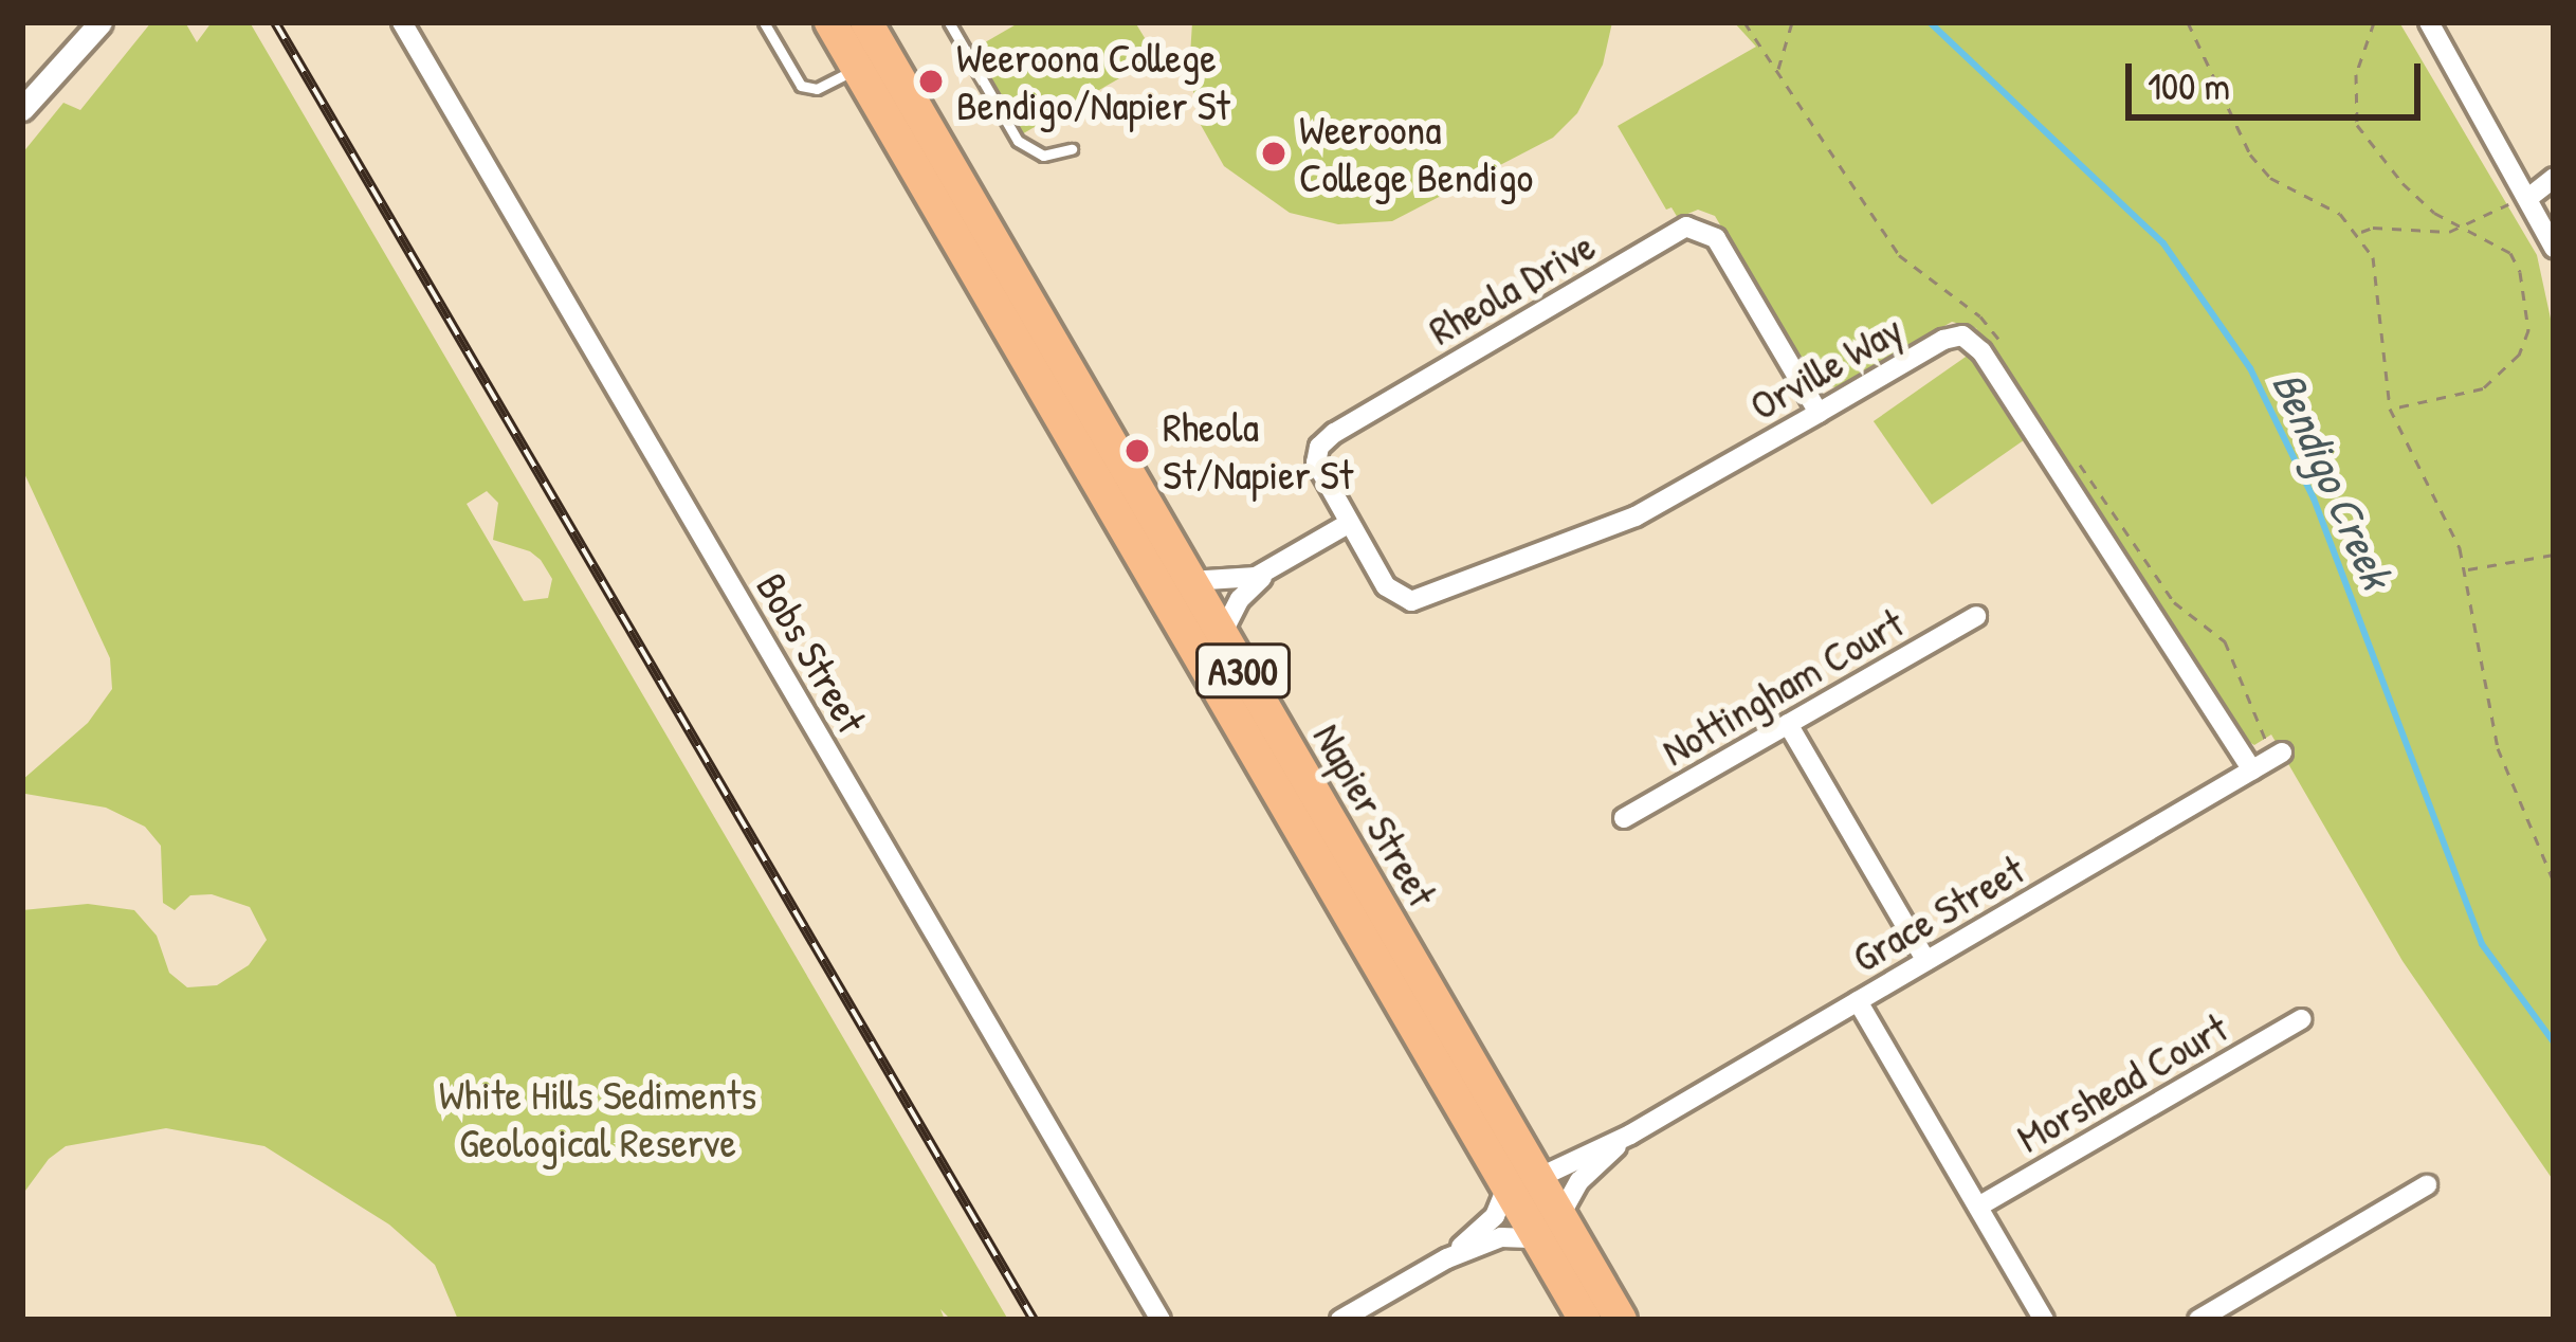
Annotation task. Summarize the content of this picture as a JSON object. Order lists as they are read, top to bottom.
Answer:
{
  "streets": {
    "highway": ["A300", "Napier Street"],
    "street": [
      "Rheola Drive",
      "Orville Way",
      "Bobs Street",
      "Nottingham Court",
      "Grace Street",
      "Morshead Court"
    ]
  },
  "crossings": [
    ["Rheola Drive", "Orville Way"],
    ["Orville Way", "Grace Street"],
    ["Napier Street", "Grace Street"]
  ],
  "water": ["Bendigo Creek"],
  "parks": ["White Hills Sediments Geological Reserve"],
  "places": ["Weeroona College Bendigo/Napier St", "Weeroona College Bendigo", "Rheola St/Napier St"],
  "scale_bar": "100 m"
}
